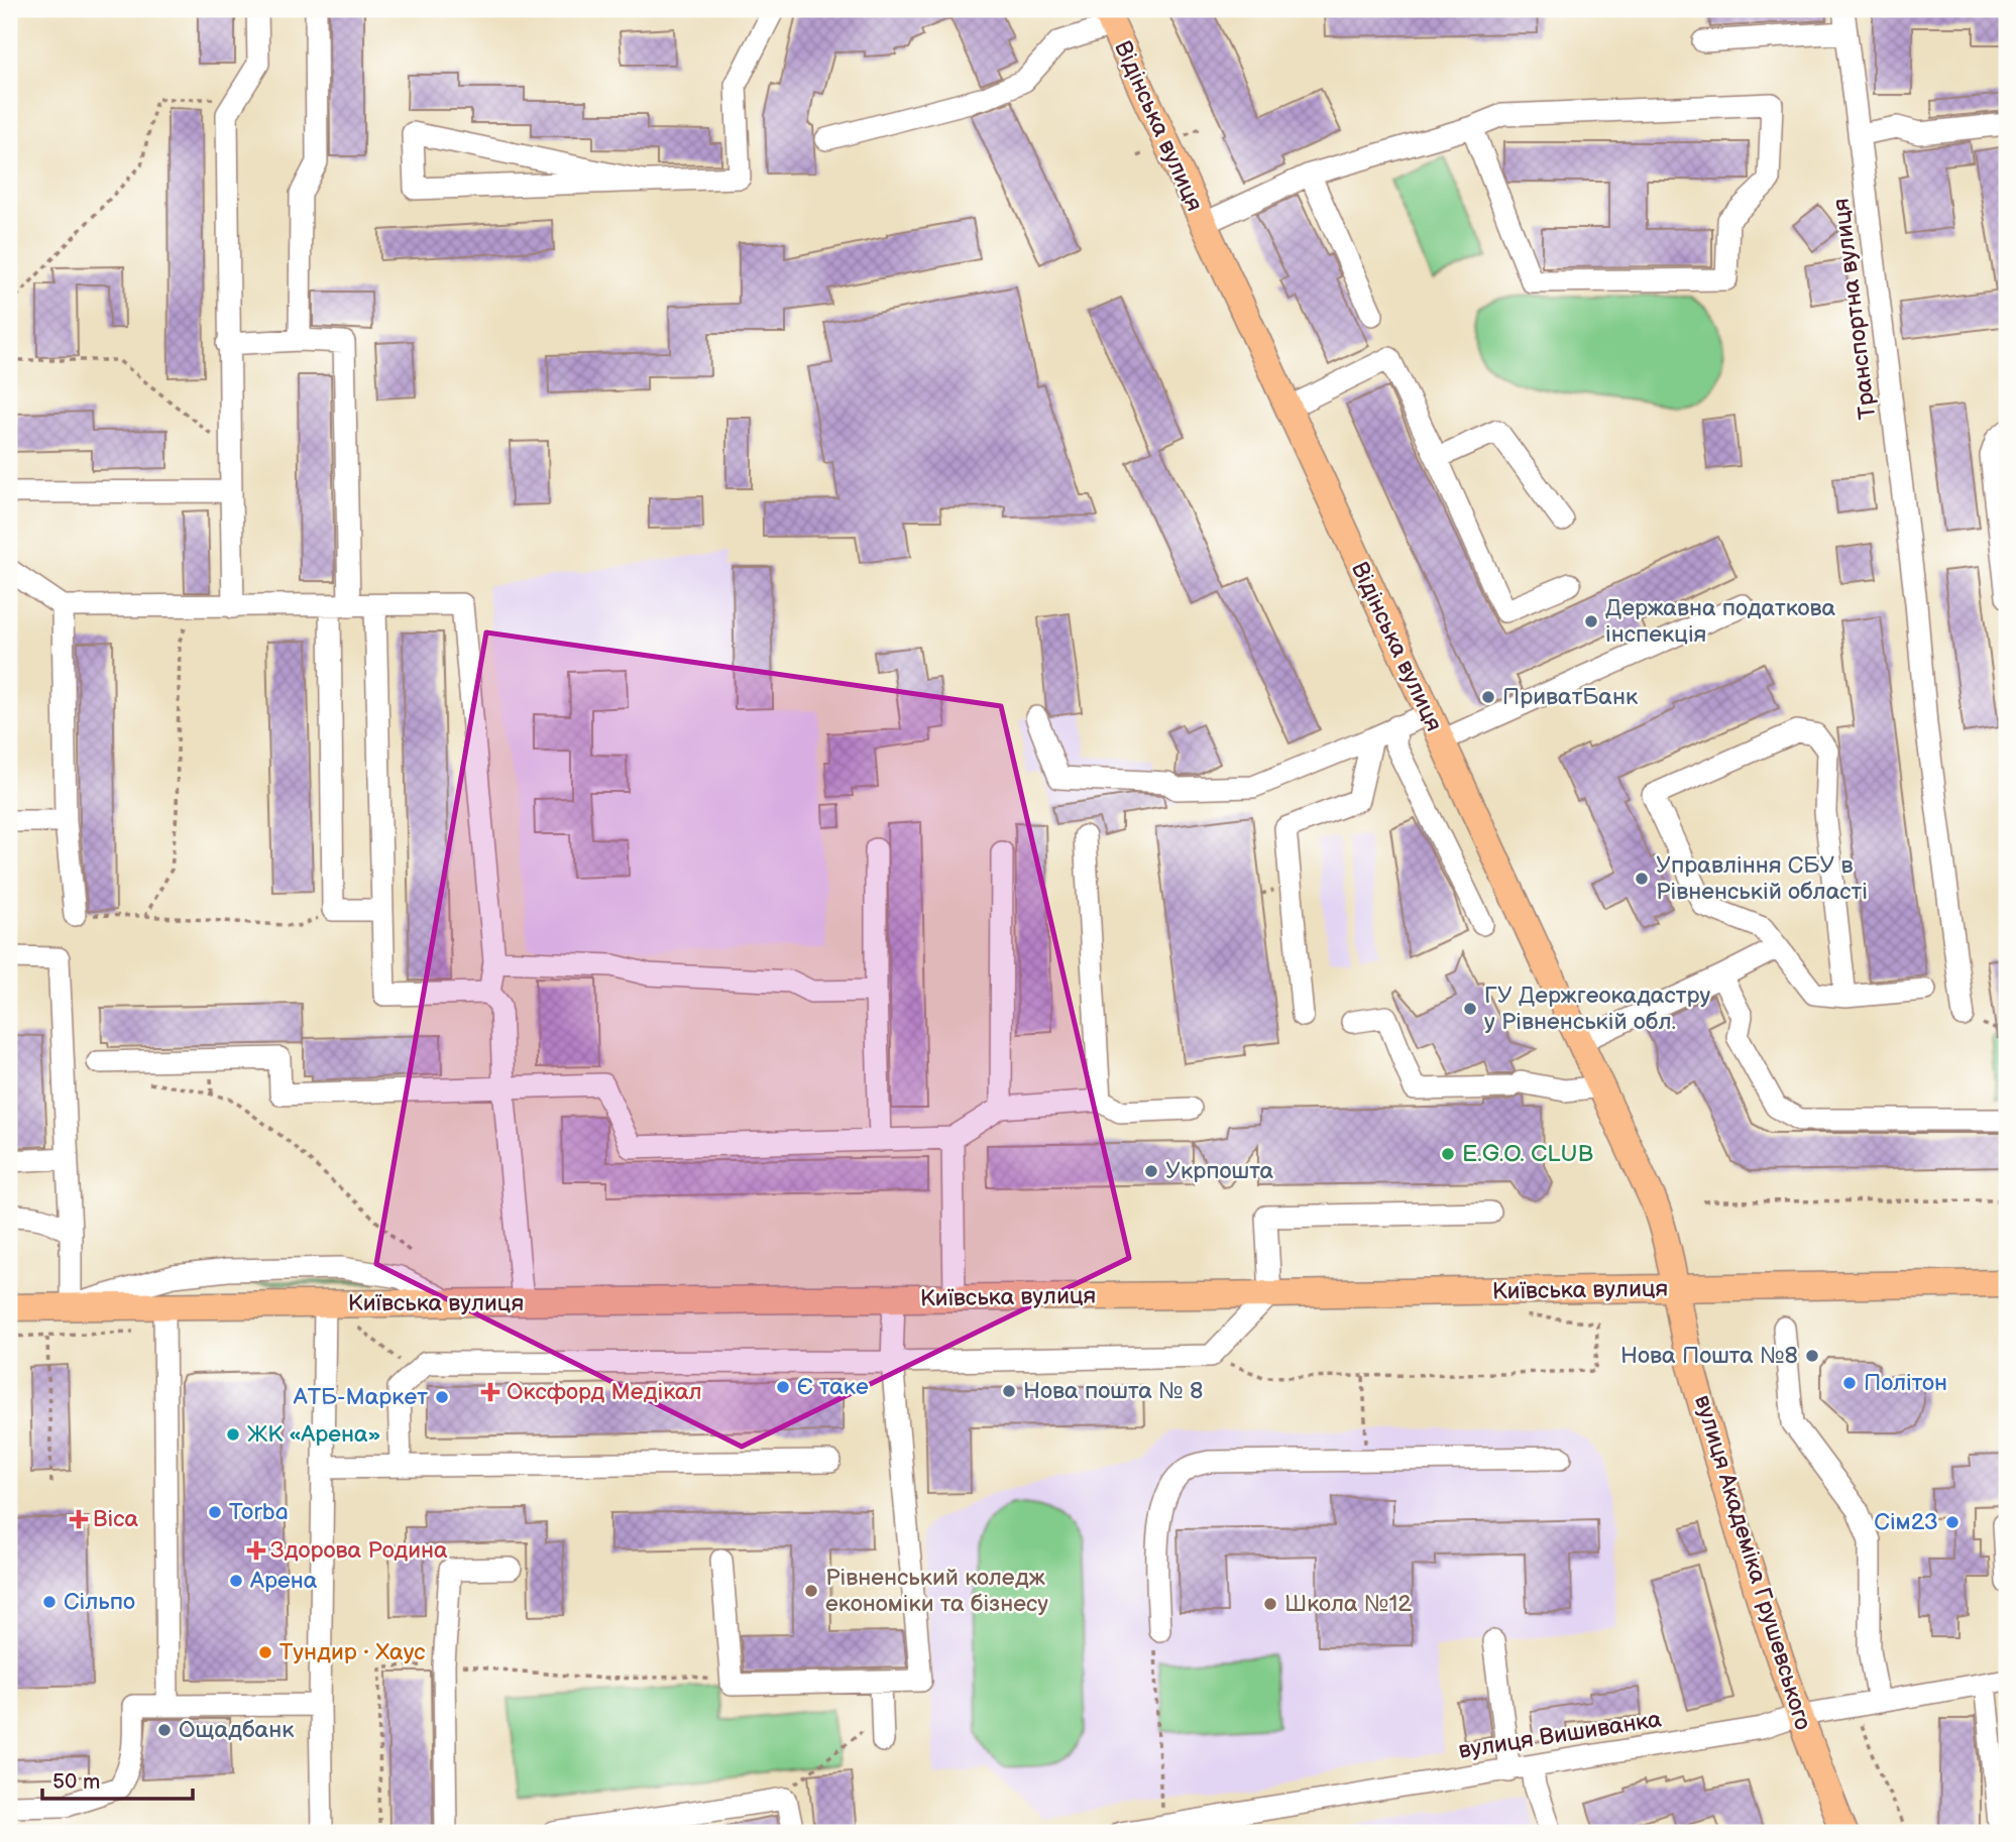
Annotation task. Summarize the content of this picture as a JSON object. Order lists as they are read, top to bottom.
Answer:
{
  "streets": {
    "main road": ["Відінська вулиця", "Київська вулиця", "вулиця Академіка Грушевського"],
    "street": ["Транспортна вулиця", "вулиця Вишиванка"]
  },
  "crossings": [
    ["Відінська вулиця", "Київська вулиця"],
    ["Відінська вулиця", "вулиця Академіка Грушевського"],
    ["Київська вулиця", "вулиця Академіка Грушевського"],
    ["вулиця Академіка Грушевського", "вулиця Вишиванка"]
  ],
  "places": {
    "other": [
      "Державна податкова інспекція",
      "ПриватБанк",
      "Управління СБУ в Рівненській області",
      "ГУ Держгеокадастру у Рівненській обл.",
      "E.G.O. CLUB",
      "Укрпошта",
      "Нова Пошта №8",
      "Політон",
      "Є таке",
      "Нова пошта № 8",
      "АТБ-Маркет",
      "ЖК «Арена»",
      "Torba",
      "Сім23",
      "Арена",
      "Рівненський коледж економіки та бізнесу",
      "Сільпо",
      "Школа №12",
      "Тундир • Хаус",
      "Ощадбанк"
    ],
    "health": ["Оксфорд Медікал", "Віса", "Здорова Родина"]
  },
  "scale_bar": "50 m"
}
